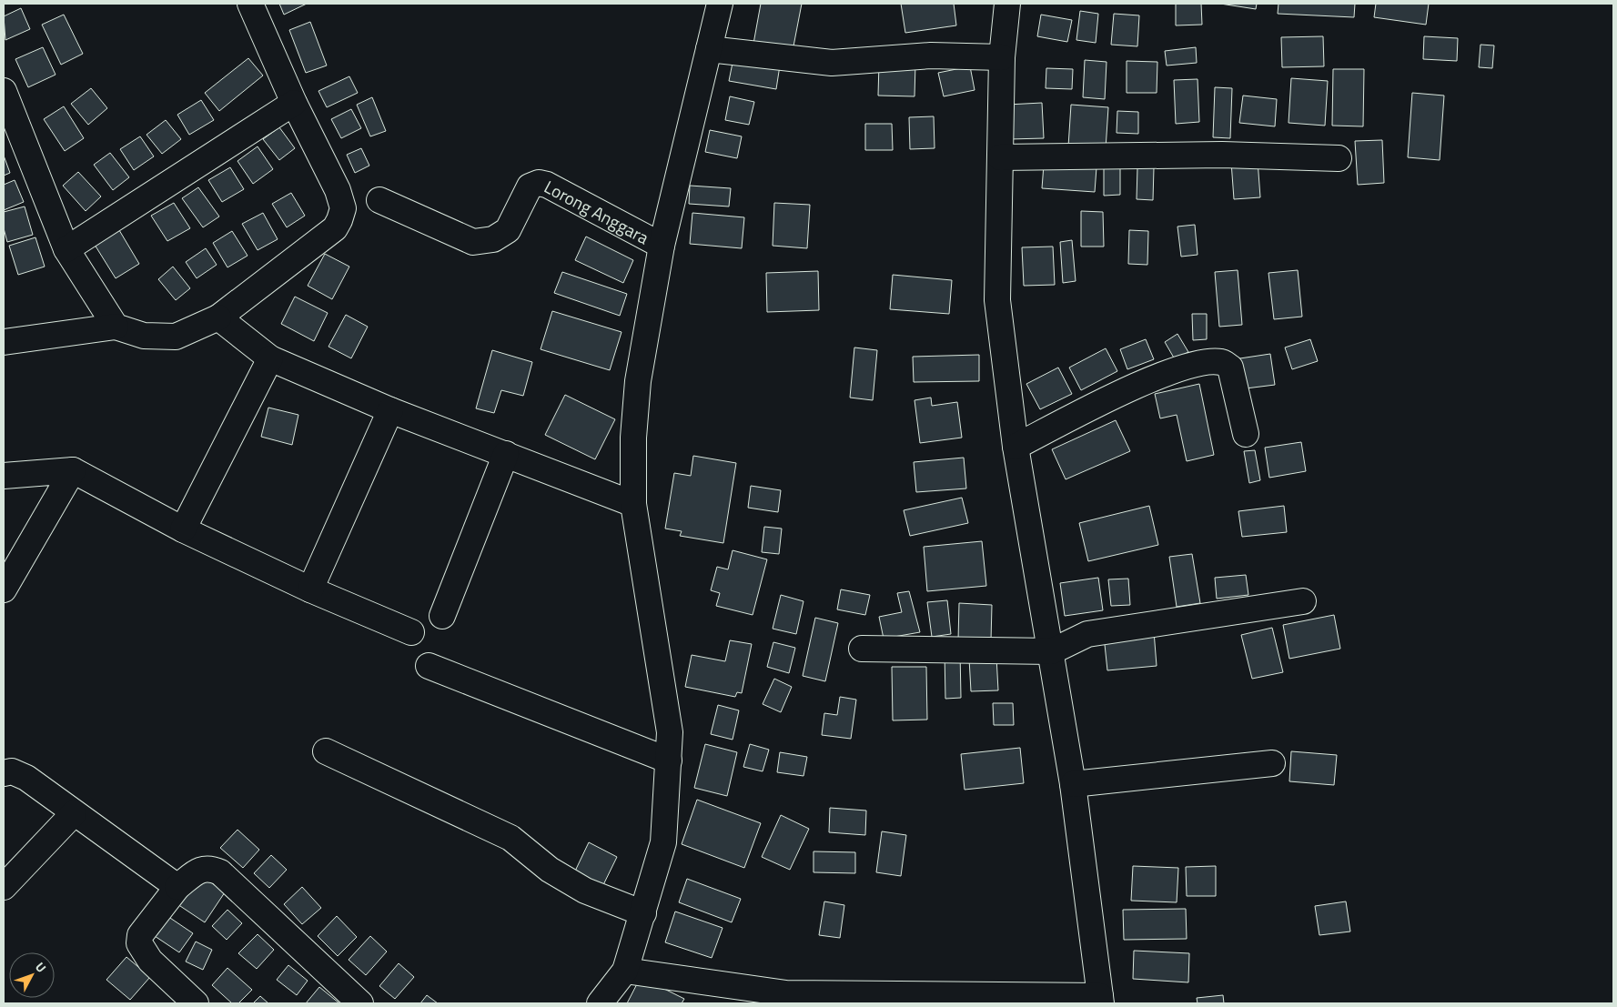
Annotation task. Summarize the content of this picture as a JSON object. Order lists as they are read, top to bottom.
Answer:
{
  "streets": {
    "street": ["Lorong Anggara"]
  },
  "north": "top right"
}
